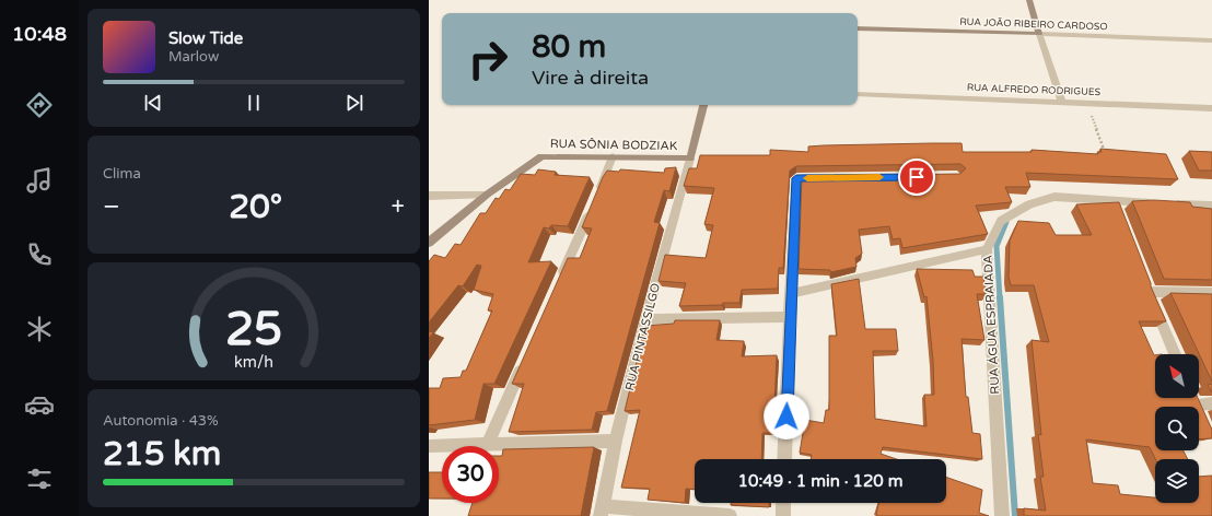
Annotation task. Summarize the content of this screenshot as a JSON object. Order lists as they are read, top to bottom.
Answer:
{
  "streets": {
    "street": [
      "RUA JOÃO RIBEIRO CARDOSO",
      "RUA ALFREDO RODRIGUES",
      "RUA SÔNIA BODZIAK",
      "RUA ÁGUA ESPRAIADA",
      "RUA PINTASSILGO"
    ]
  },
  "crossings": [
    ["RUA SÔNIA BODZIAK", "RUA PINTASSILGO"]
  ],
  "north": "top left",
  "page": {
    "tabs": "10:48",
    "turn": ["80 m", "Vire à direita"],
    "song": ["Slow Tide", "Marlow"],
    "tile": [
      "Clima",
      ["Autonomia · 43%", "215 km"]
    ],
    "heat": ["−", "20°", "+"],
    "limit": "30",
    "trip": "10:49 · 1 min · 120 m",
    "gauge": ["25", "km/h"]
  }
}
